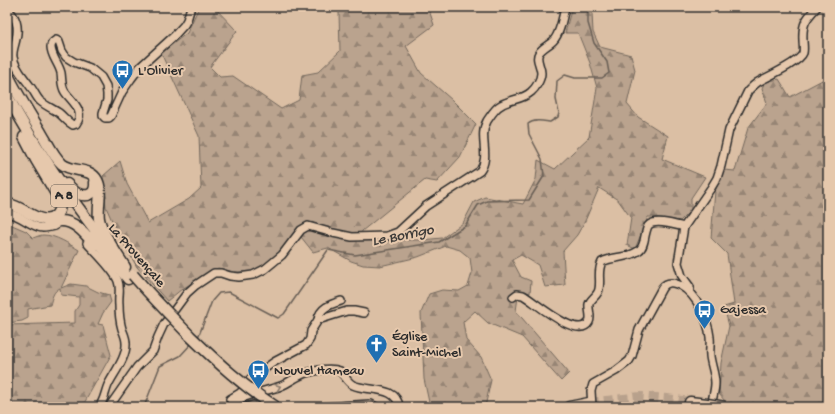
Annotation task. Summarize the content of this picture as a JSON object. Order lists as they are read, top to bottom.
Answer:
{
  "streets": {
    "highway": ["A 8", "La Provençale"]
  },
  "water": ["Le Borrigo"],
  "places": {
    "bus stop": ["L'Olivier", "Gajessa", "Nouvel Hameau"],
    "church": ["Église Saint-Michel"]
  }
}
